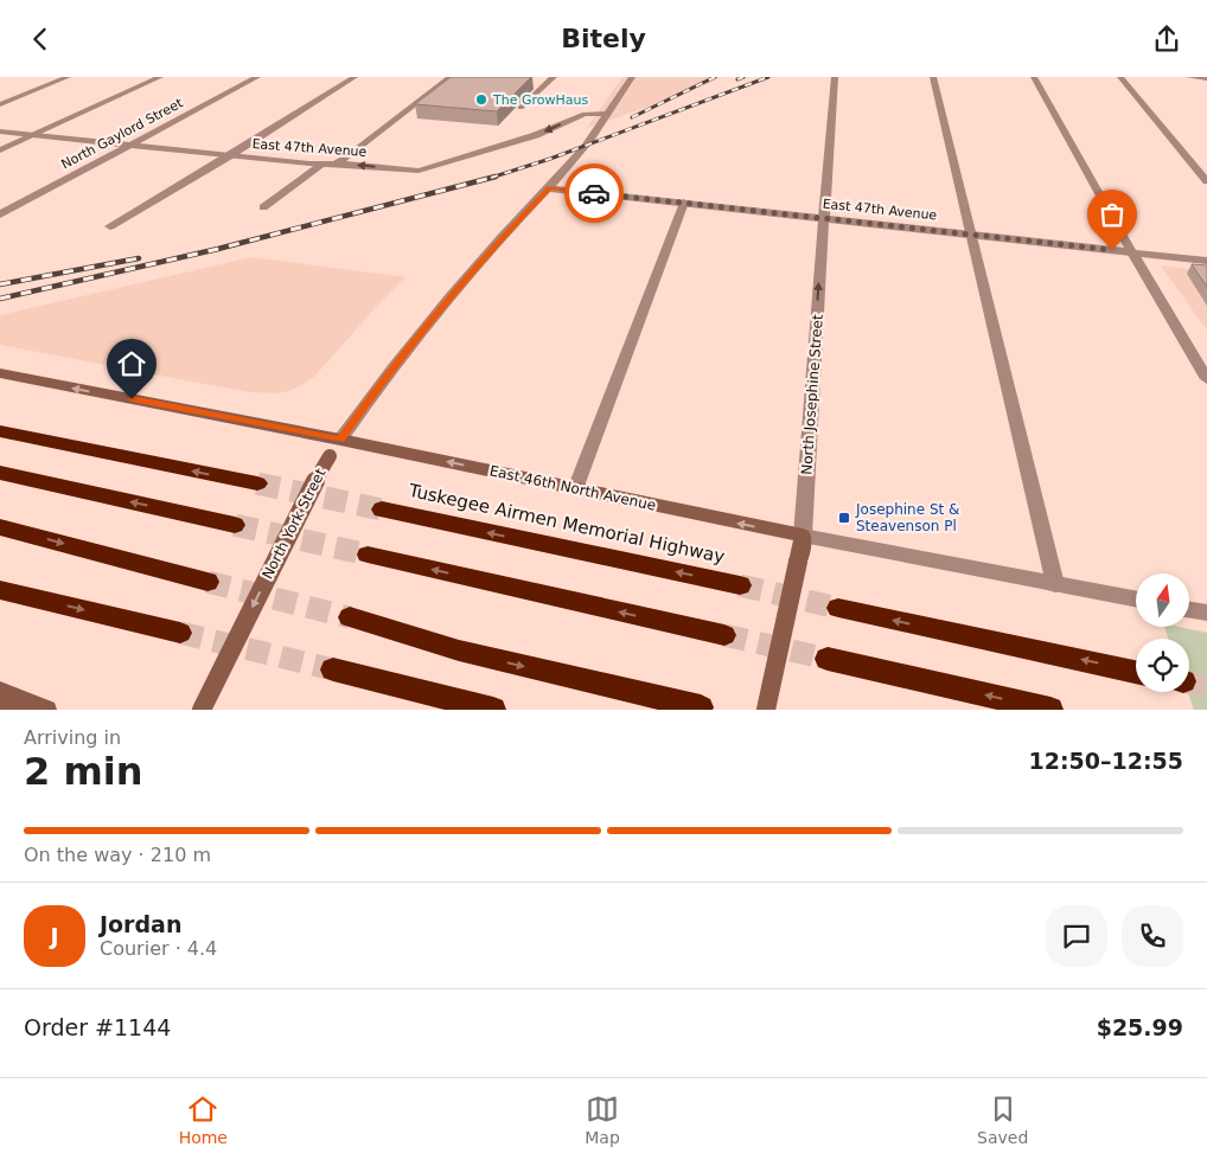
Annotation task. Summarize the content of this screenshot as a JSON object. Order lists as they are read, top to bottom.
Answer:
{
  "streets": {
    "highway": ["Tuskegee Airmen Memorial Highway"],
    "main road": ["North Josephine Street", "East 46th North Avenue", "North York Street"],
    "street": ["North Gaylord Street", "East 47th Avenue"]
  },
  "crossings": [
    ["North Gaylord Street", "East 47th Avenue"],
    ["East 47th Avenue", "North Josephine Street"],
    ["East 47th Avenue", "North York Street"],
    ["North Josephine Street", "East 46th North Avenue"],
    ["East 46th North Avenue", "North York Street"]
  ],
  "one_way": ["North Josephine Street", "East 46th North Avenue", "North York Street"],
  "places": {
    "other": ["The GrowHaus"],
    "transit": ["Josephine St & Steavenson Pl"]
  },
  "north": "top",
  "page": {
    "header": "Bitely",
    "heading": ["2 min", "Arriving in", "12:50–12:55"],
    "panel": [
      "Jordan",
      "Courier · 4.4",
      "Order #1144",
      "$25.99"
    ],
    "bar": "On the way · 210 m",
    "round": "J",
    "tabs": ["Home", "Map", "Saved"]
  }
}
